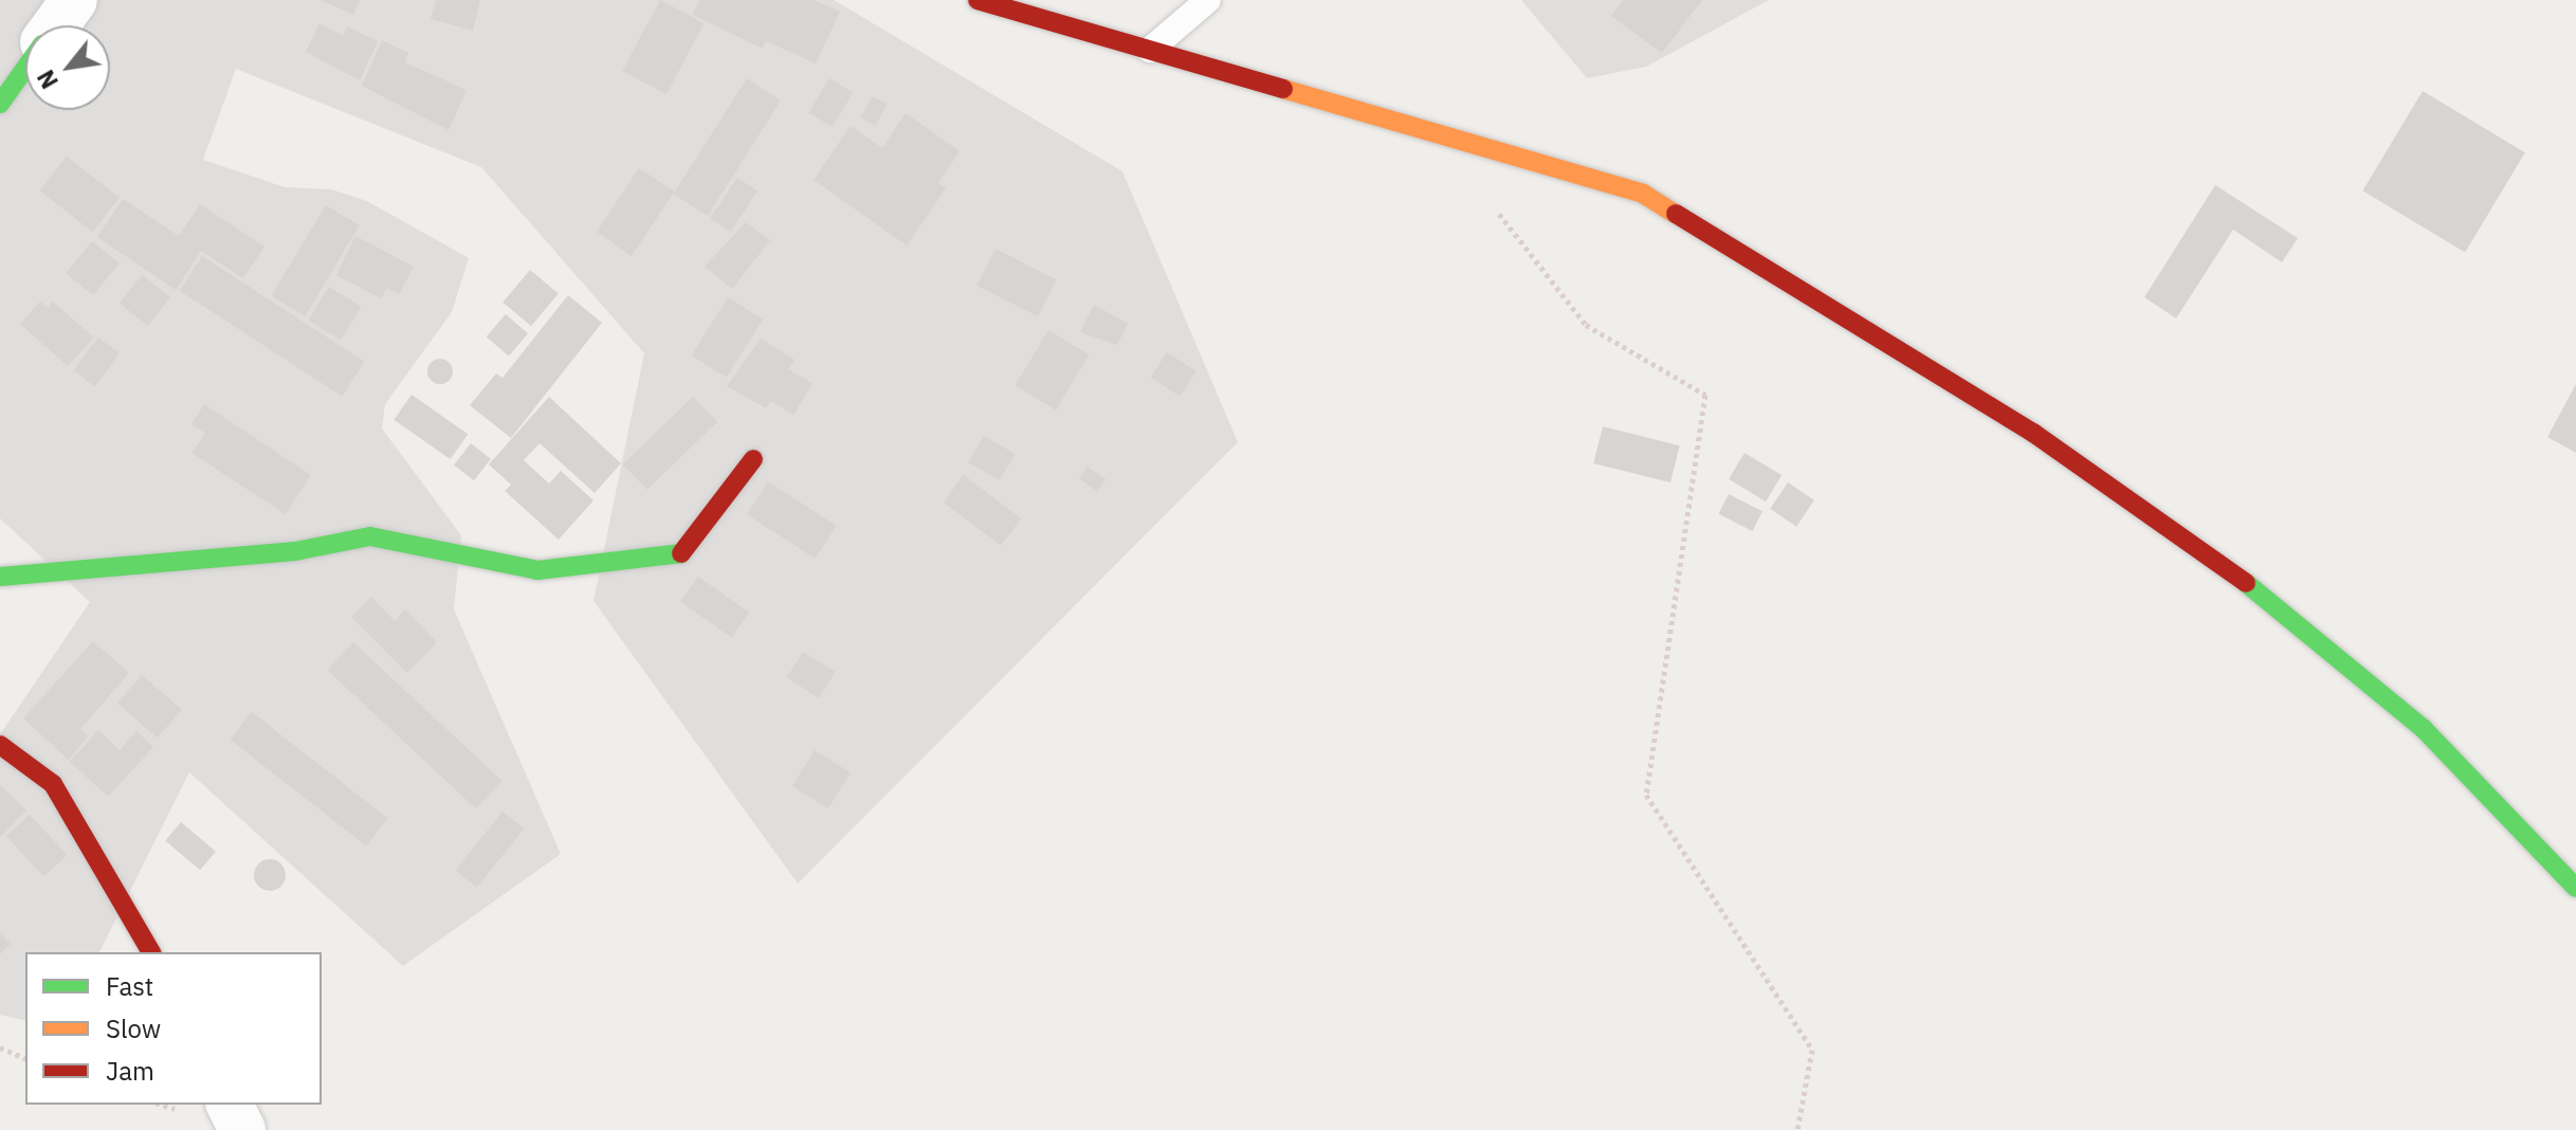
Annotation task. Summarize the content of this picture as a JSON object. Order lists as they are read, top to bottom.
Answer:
{
  "legend": ["Fast", "Slow", "Jam"],
  "north": "bottom left"
}
